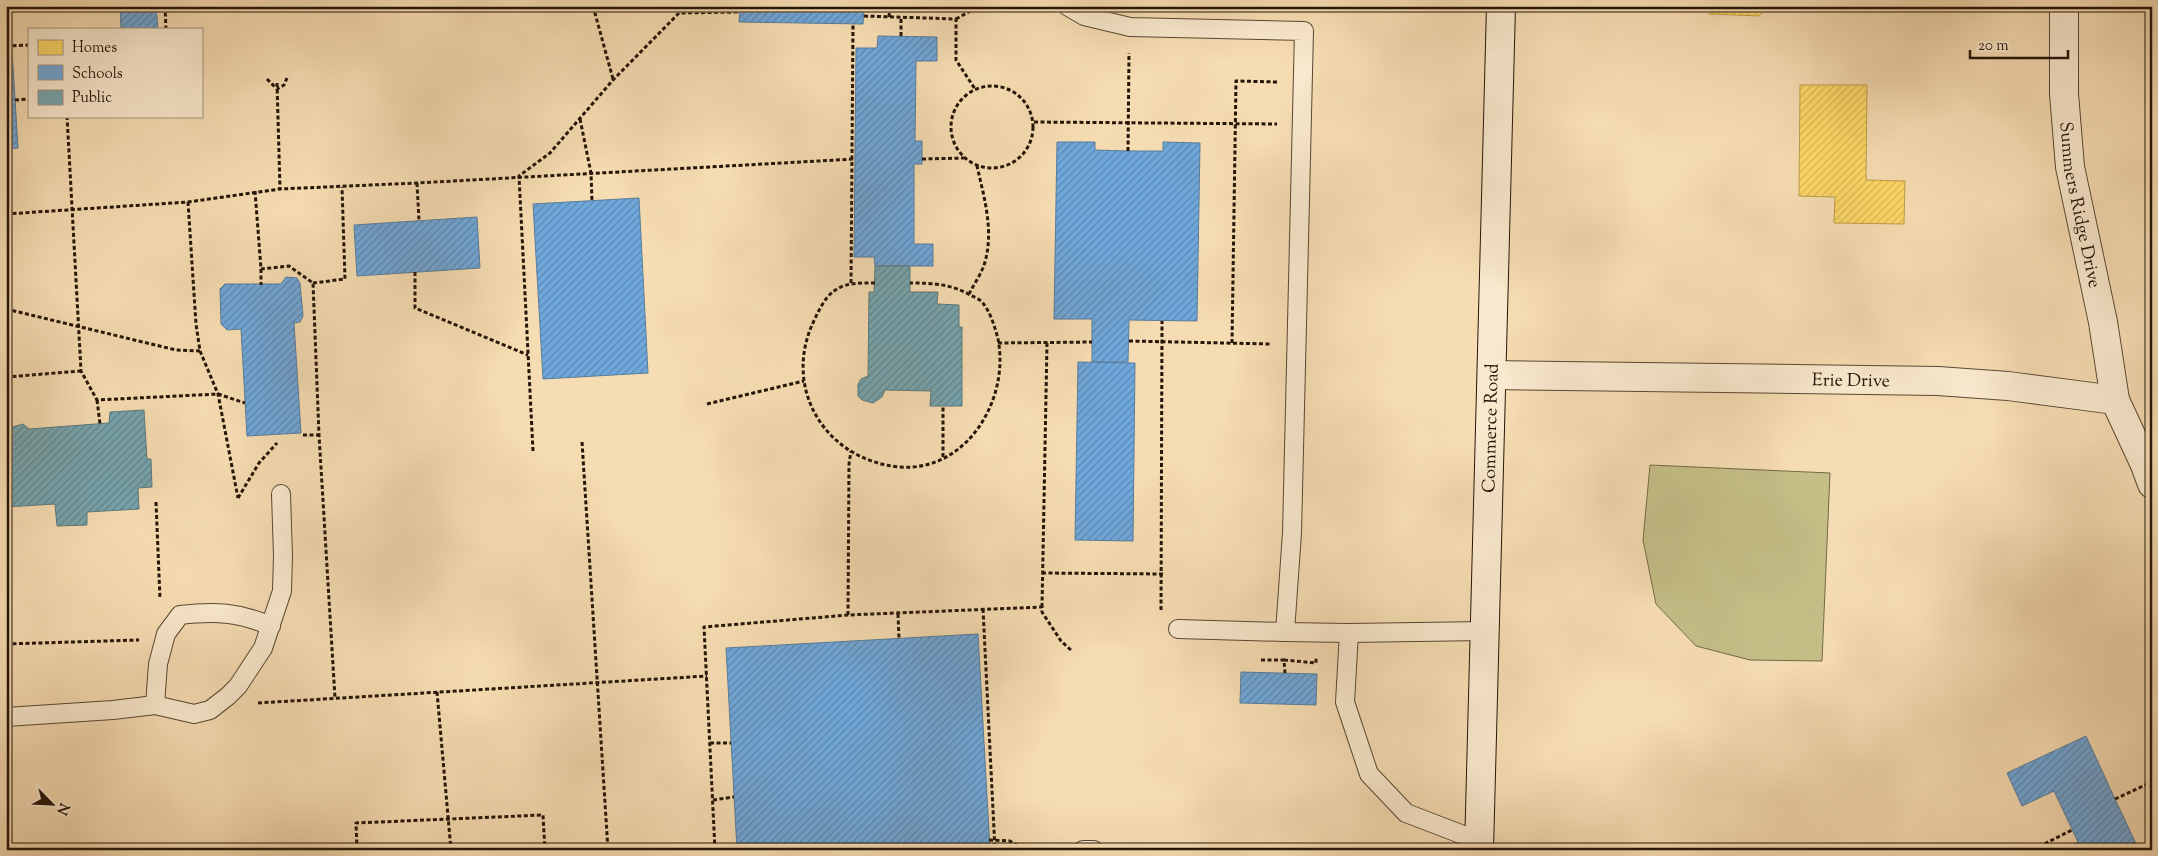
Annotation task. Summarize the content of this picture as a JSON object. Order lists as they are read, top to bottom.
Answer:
{
  "streets": {
    "street": ["Summers Ridge Drive", "Erie Drive", "Commerce Road"]
  },
  "crossings": [
    ["Summers Ridge Drive", "Erie Drive"],
    ["Erie Drive", "Commerce Road"]
  ],
  "legend": ["Homes", "Schools", "Public"],
  "scale_bar": "20 m",
  "north": "bottom right"
}
